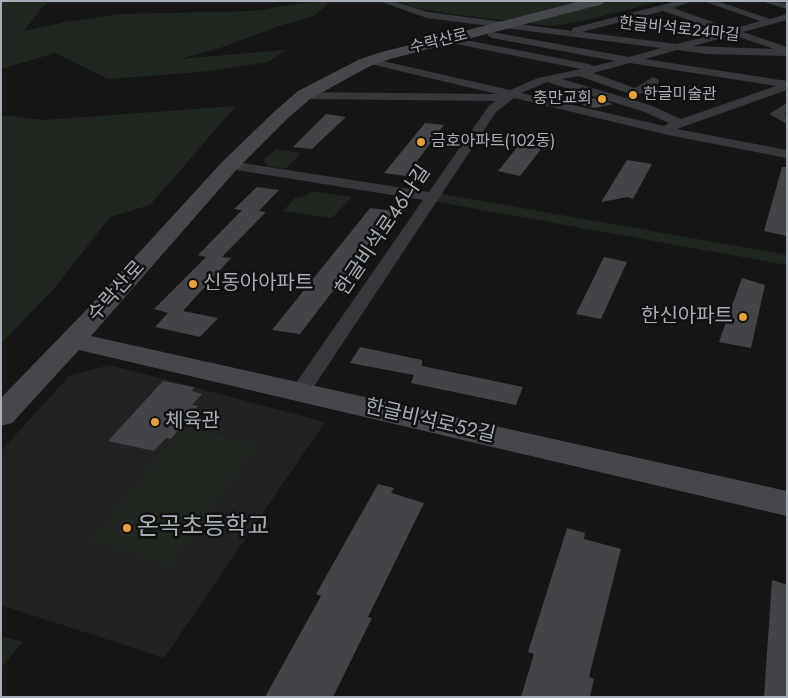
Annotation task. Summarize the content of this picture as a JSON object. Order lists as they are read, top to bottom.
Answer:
{
  "streets": {
    "street": [
      "한글비석로24마길",
      "수락산로",
      "한글비석로46나길",
      "한글비석로52길"
    ]
  },
  "crossings": [
    ["한글비석로24마길", "수락산로"],
    ["수락산로", "한글비석로52길"],
    ["한글비석로46나길", "한글비석로52길"]
  ],
  "places": [
    "한글미술관",
    "충만교회",
    "금호아파트(102동)",
    "신동아아파트",
    "한신아파트",
    "체육관",
    "온곡초등학교"
  ]
}
